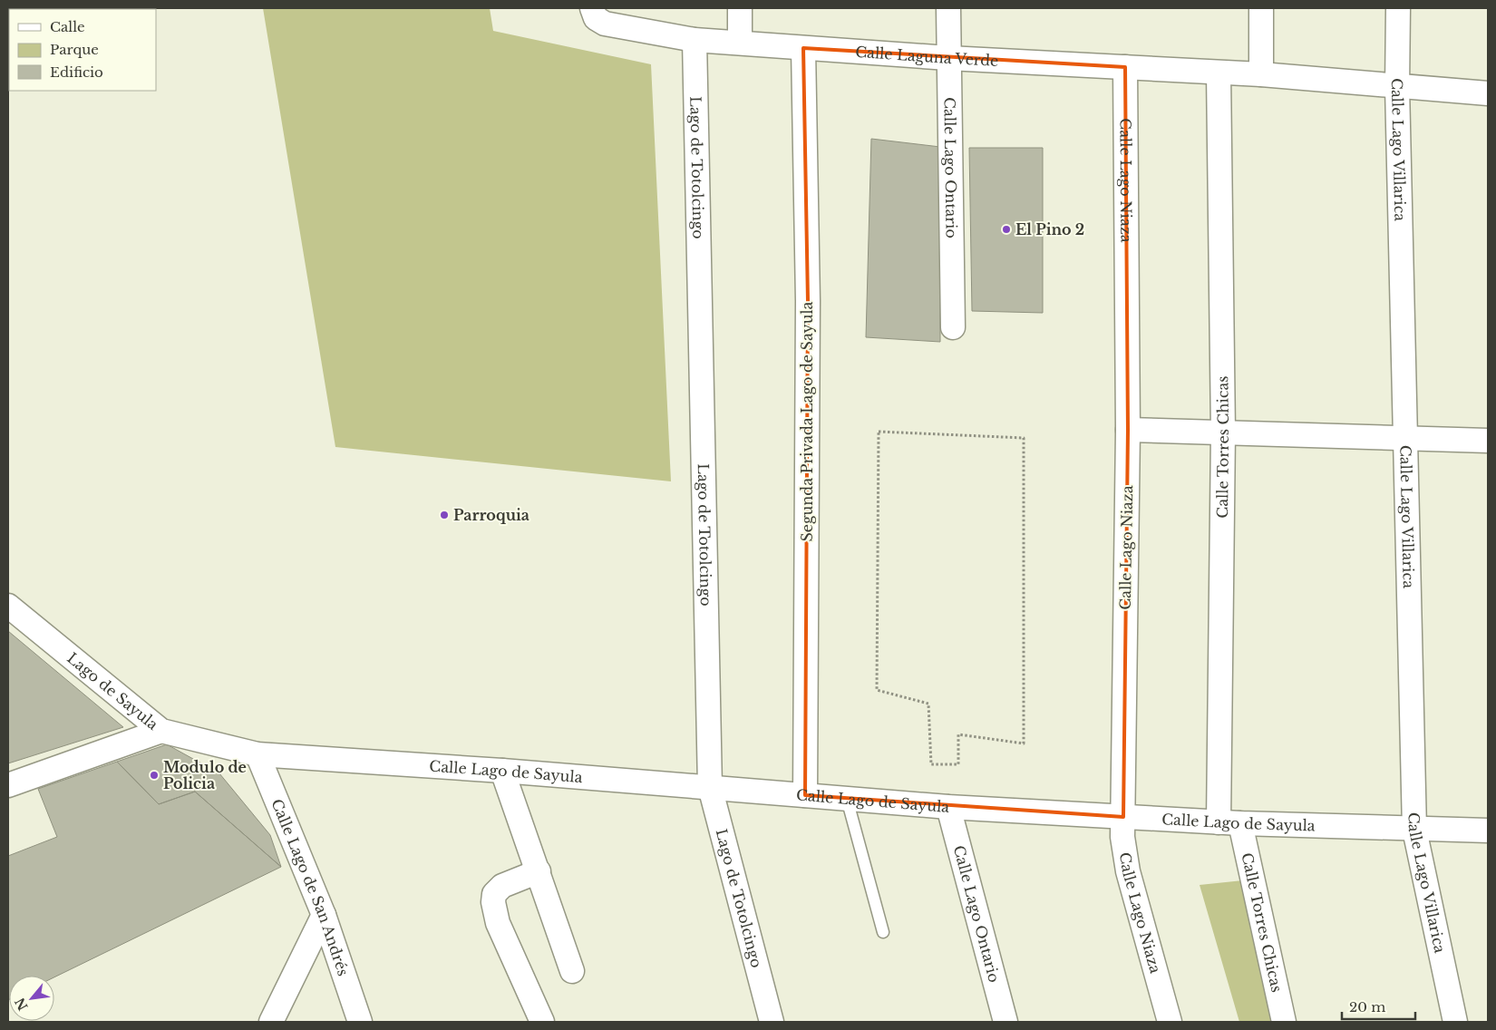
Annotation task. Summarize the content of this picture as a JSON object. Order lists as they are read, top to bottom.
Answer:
{
  "streets": {
    "street": [
      "Calle Laguna Verde",
      "Calle Lago Villarica",
      "Lago de Totolcingo",
      "Calle Lago Ontario",
      "Calle Lago Niaza",
      "Segunda Privada Lago de Sayula",
      "Calle Torres Chicas",
      "Lago de Sayula",
      "Calle Lago de Sayula",
      "Calle Lago de San Andrés"
    ]
  },
  "crossings": [
    ["Calle Laguna Verde", "Calle Lago Villarica"],
    ["Calle Laguna Verde", "Lago de Totolcingo"],
    ["Calle Laguna Verde", "Calle Lago Ontario"],
    ["Calle Laguna Verde", "Calle Lago Niaza"],
    ["Calle Laguna Verde", "Segunda Privada Lago de Sayula"],
    ["Calle Laguna Verde", "Calle Torres Chicas"],
    ["Calle Lago Villarica", "Calle Lago de Sayula"],
    ["Lago de Totolcingo", "Calle Lago de Sayula"],
    ["Calle Lago Ontario", "Calle Lago de Sayula"],
    ["Calle Lago Niaza", "Calle Lago de Sayula"],
    ["Segunda Privada Lago de Sayula", "Calle Lago de Sayula"],
    ["Calle Torres Chicas", "Calle Lago de Sayula"],
    ["Lago de Sayula", "Calle Lago de Sayula"],
    ["Lago de Sayula", "Calle Lago de San Andrés"],
    ["Calle Lago de Sayula", "Calle Lago de San Andrés"]
  ],
  "places": ["El Pino 2", "Parroquia", "Modulo de Policia"],
  "legend": ["Calle", "Parque", "Edificio"],
  "scale_bar": "20 m",
  "north": "bottom left"
}
